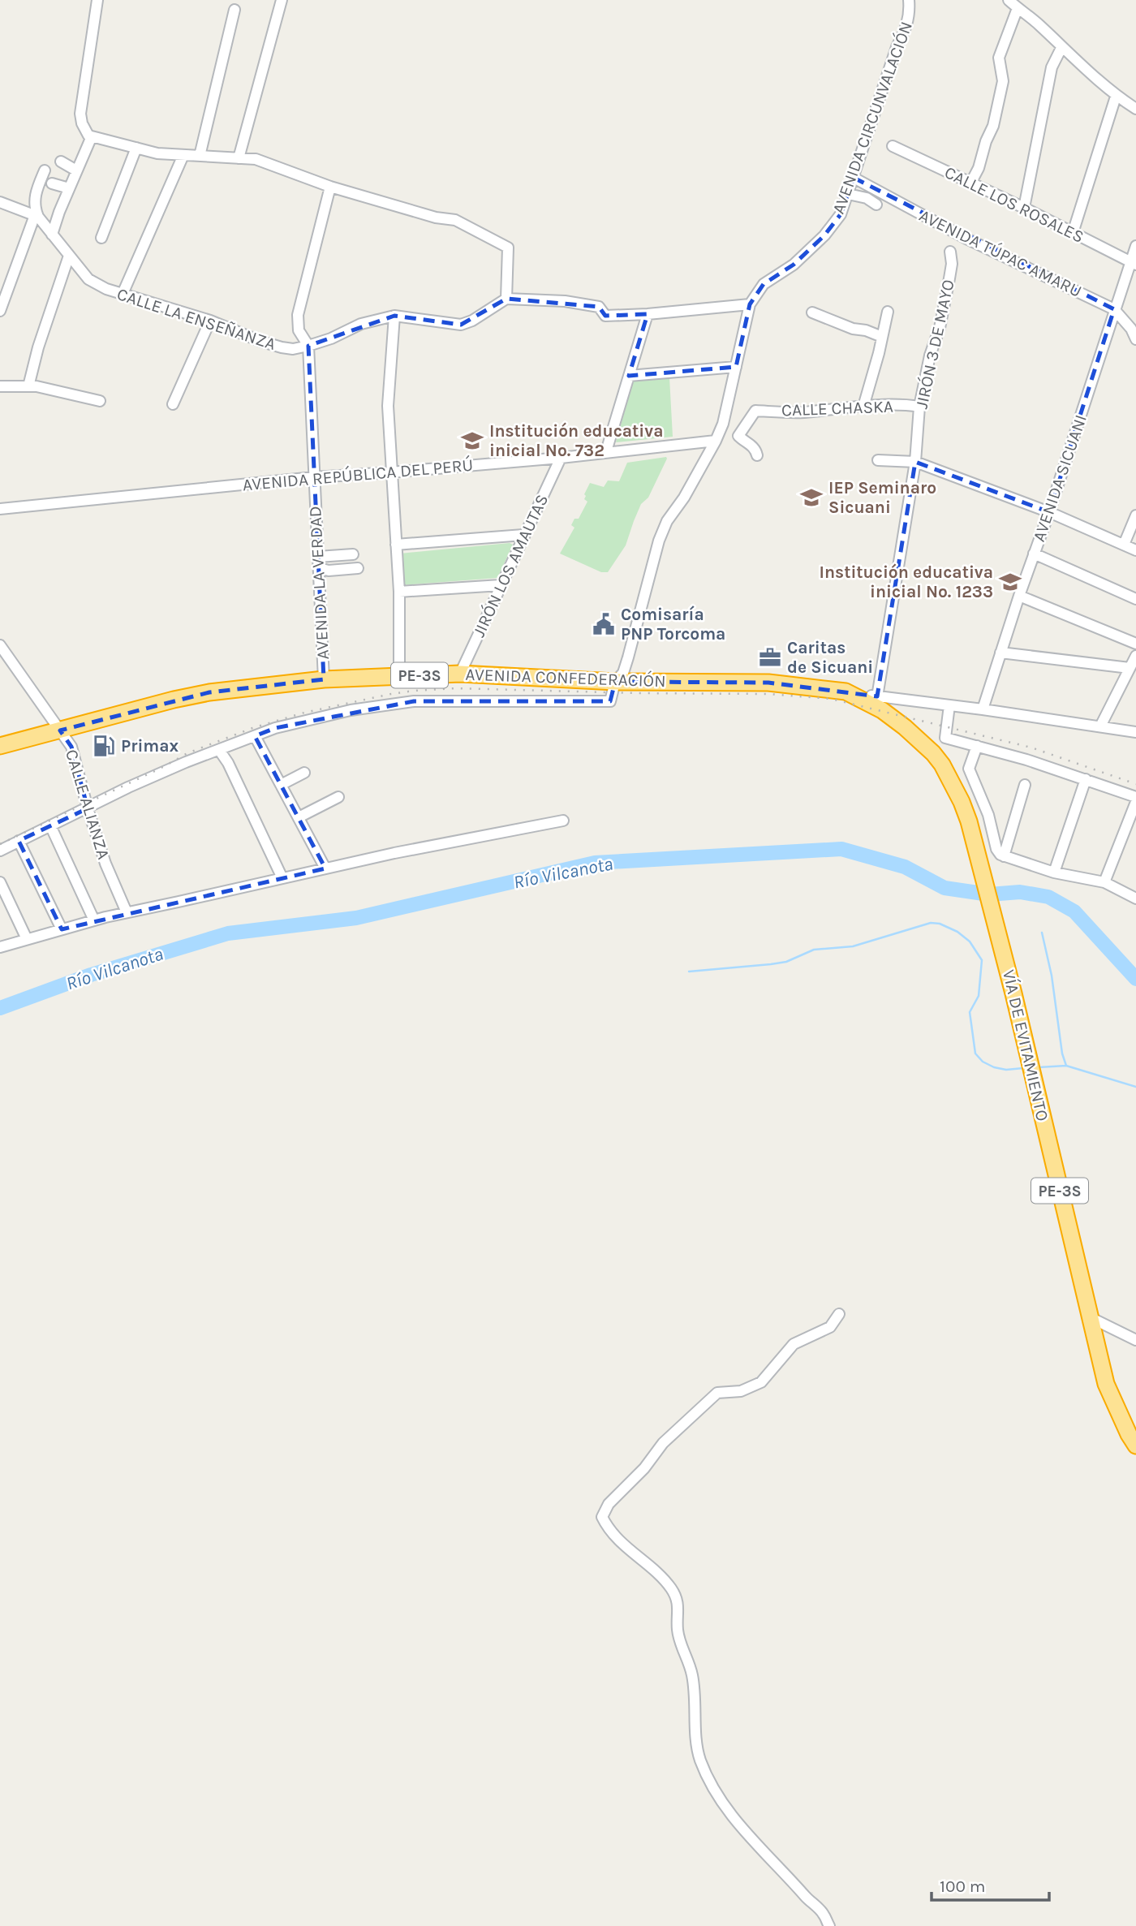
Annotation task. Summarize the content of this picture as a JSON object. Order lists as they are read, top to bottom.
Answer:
{
  "streets": {
    "highway": ["PE-3S", "AVENIDA CONFEDERACIÓN", "VÍA DE EVITAMIENTO"],
    "street": [
      "AVENIDA CIRCUNVALACIÓN",
      "CALLE LOS ROSALES",
      "AVENIDA TÚPAC AMARU",
      "CALLE LA ENSEÑANZA",
      "JIRÓN 3 DE MAYO",
      "CALLE CHASKA",
      "AVENIDA REPÚBLICA DEL PERÚ",
      "AVENIDA SICUANI",
      "JIRÓN LOS AMAUTAS",
      "AVENIDA LA VERDAD",
      "CALLE ALIANZA"
    ]
  },
  "crossings": [
    ["AVENIDA CIRCUNVALACIÓN", "AVENIDA TÚPAC AMARU"],
    ["AVENIDA CIRCUNVALACIÓN", "AVENIDA REPÚBLICA DEL PERÚ"],
    ["AVENIDA CIRCUNVALACIÓN", "AVENIDA CONFEDERACIÓN"],
    ["CALLE LOS ROSALES", "AVENIDA SICUANI"],
    ["AVENIDA TÚPAC AMARU", "AVENIDA SICUANI"],
    ["CALLE LA ENSEÑANZA", "AVENIDA LA VERDAD"],
    ["JIRÓN 3 DE MAYO", "CALLE CHASKA"],
    ["JIRÓN 3 DE MAYO", "VÍA DE EVITAMIENTO"],
    ["AVENIDA REPÚBLICA DEL PERÚ", "JIRÓN LOS AMAUTAS"],
    ["AVENIDA REPÚBLICA DEL PERÚ", "AVENIDA LA VERDAD"],
    ["JIRÓN LOS AMAUTAS", "AVENIDA CONFEDERACIÓN"],
    ["AVENIDA LA VERDAD", "AVENIDA CONFEDERACIÓN"],
    ["AVENIDA CONFEDERACIÓN", "CALLE ALIANZA"],
    ["AVENIDA CONFEDERACIÓN", "VÍA DE EVITAMIENTO"]
  ],
  "water": ["Río Vilcanota"],
  "places": {
    "school or university": ["Institución educativa inicial No. 732", "IEP Seminaro Sicuani", "Institución educativa inicial No. 1233"],
    "public building": ["Comisaría PNP Torcoma"],
    "office": ["Caritas de Sicuani"],
    "fuel station": ["Primax"]
  },
  "scale_bar": "100 m"
}
